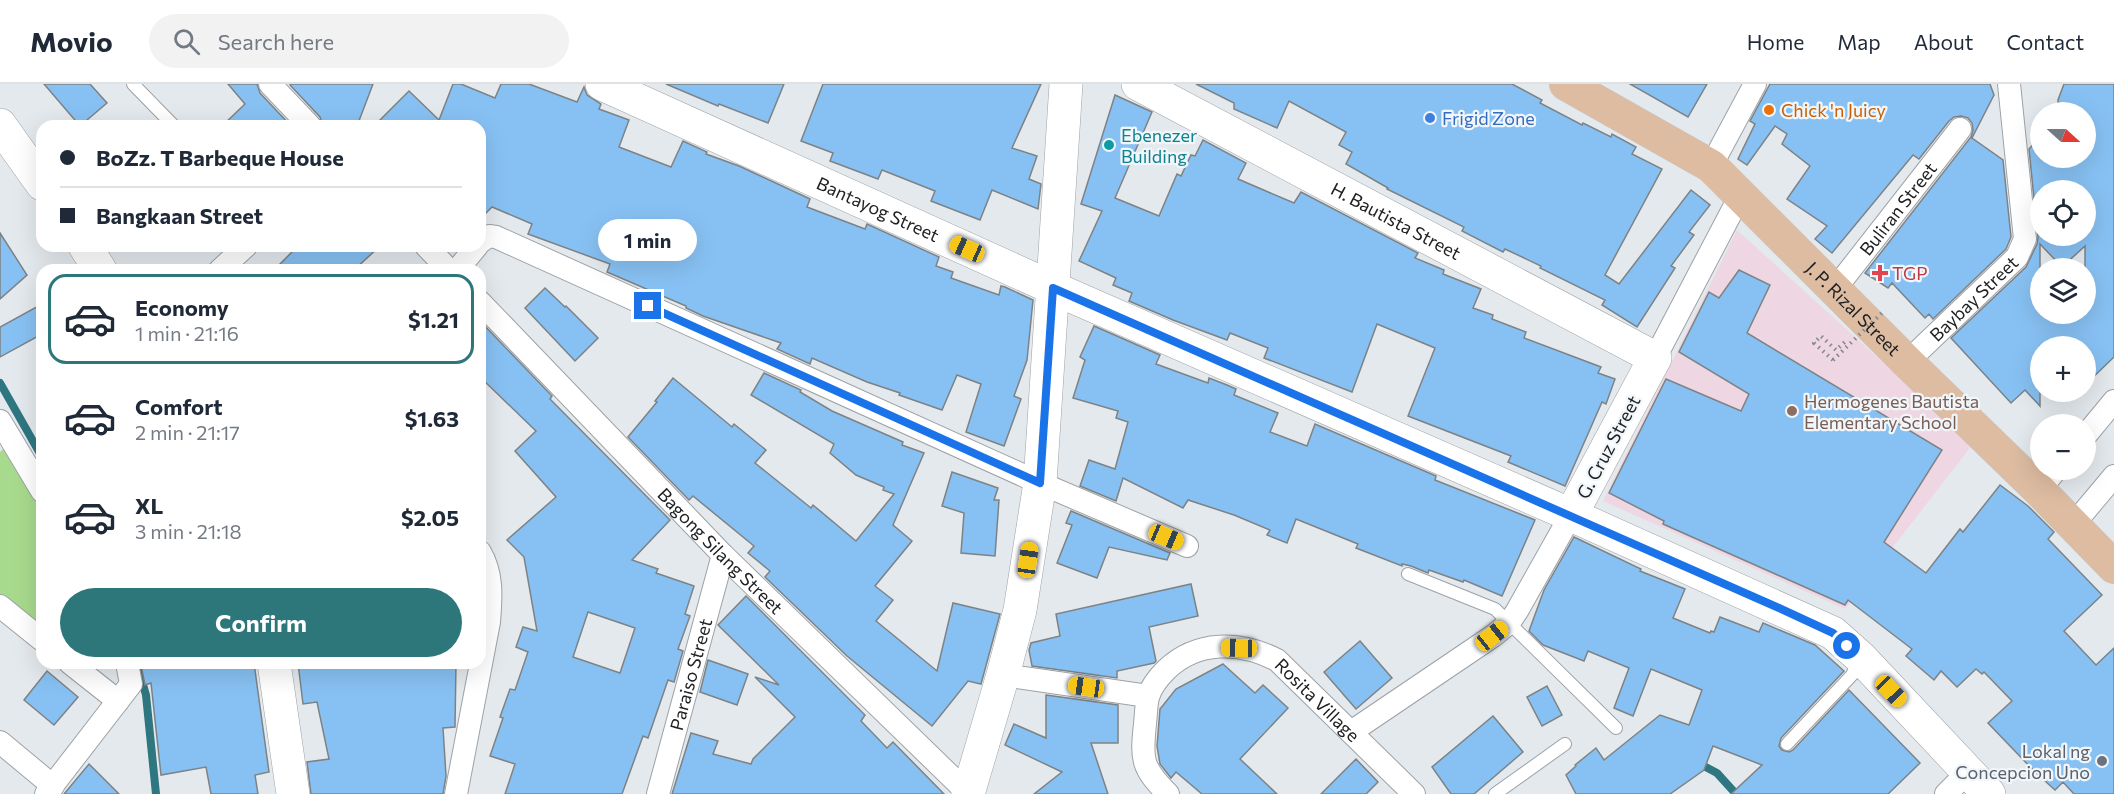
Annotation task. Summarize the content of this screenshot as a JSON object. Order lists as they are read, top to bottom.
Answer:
{
  "streets": {
    "main road": ["J. P. Rizal Street"],
    "street": [
      "Bantayog Street",
      "Buliran Street",
      "H. Bautista Street",
      "Baybay Street",
      "G. Cruz Street",
      "Bagong Silang Street",
      "Paraiso Street",
      "Rosita Village"
    ]
  },
  "crossings": [
    ["Bantayog Street", "G. Cruz Street"],
    ["Buliran Street", "J. P. Rizal Street"],
    ["H. Bautista Street", "G. Cruz Street"],
    ["Baybay Street", "J. P. Rizal Street"],
    ["J. P. Rizal Street", "G. Cruz Street"],
    ["G. Cruz Street", "Rosita Village"],
    ["Bagong Silang Street", "Paraiso Street"]
  ],
  "places": {
    "other": [
      "Chick 'n Juicy",
      "Frigid Zone",
      "Ebenezer Building",
      "Hermogenes Bautista Elementary School",
      "Lokal ng Concepcion Uno"
    ],
    "health": ["TGP"]
  },
  "north": "right",
  "page": {
    "header": "Movio",
    "search": "Search here",
    "nav": [
      "Home",
      "Map",
      "About",
      "Contact"
    ],
    "map_buttons": ["+", "−"],
    "banner": ["BoZz. T Barbeque House", "Bangkaan Street"],
    "bubble": "1 min",
    "list": [
      {
        "name": "Economy",
        "note": "1 min · 21:16",
        "value": "$1.21"
      },
      {
        "name": "Comfort",
        "note": "2 min · 21:17",
        "value": "$1.63"
      },
      {
        "name": "XL",
        "note": "3 min · 21:18",
        "value": "$2.05"
      }
    ],
    "buttons": "Confirm"
  }
}
